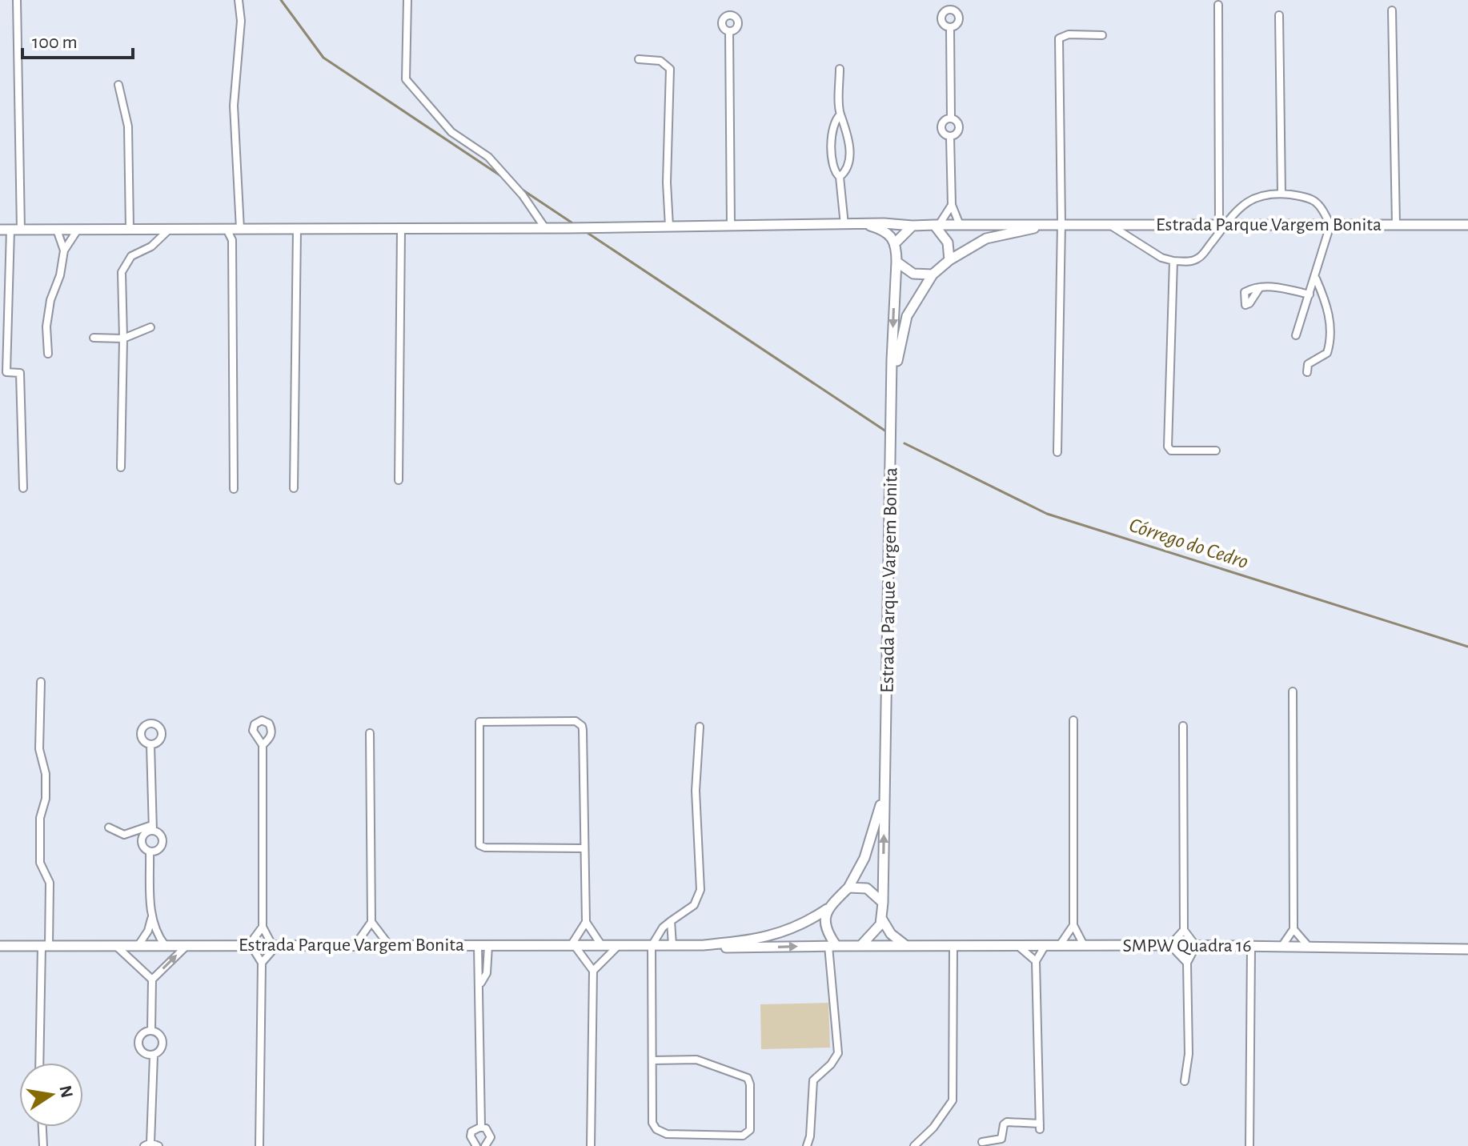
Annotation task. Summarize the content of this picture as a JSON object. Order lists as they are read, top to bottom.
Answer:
{
  "streets": {
    "main road": ["Estrada Parque Vargem Bonita", "SMPW Quadra 16"]
  },
  "crossings": [
    ["Estrada Parque Vargem Bonita", "SMPW Quadra 16"]
  ],
  "water": ["Córrego do Cedro"],
  "scale_bar": "100 m",
  "north": "right"
}
